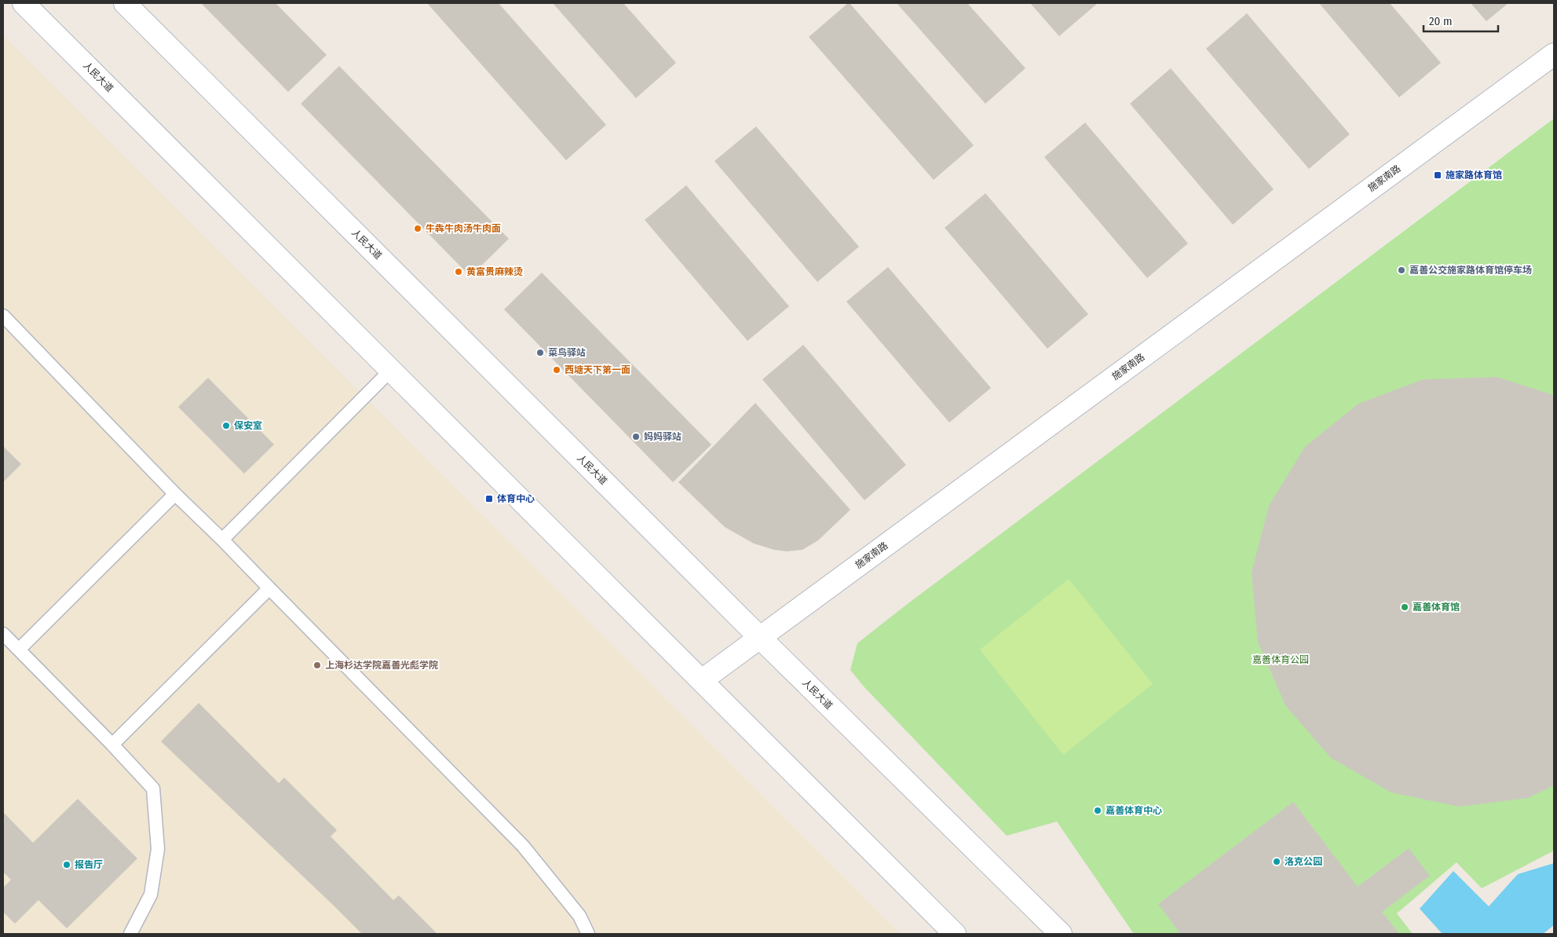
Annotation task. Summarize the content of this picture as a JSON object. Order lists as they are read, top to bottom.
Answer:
{
  "streets": {
    "main road": ["人民大道", "施家南路"]
  },
  "crossings": [
    ["人民大道", "施家南路"]
  ],
  "parks": ["嘉善体育公园"],
  "places": {
    "transit": ["施家路体育馆", "体育中心"],
    "other": [
      "牛犇牛肉汤牛肉面",
      "嘉善公交施家路体育馆停车场",
      "黄富贵麻辣烫",
      "菜鸟驿站",
      "西塘天下第一面",
      "保安室",
      "妈妈驿站",
      "嘉善体育馆",
      "上海杉达学院嘉善光彪学院",
      "嘉善体育中心",
      "洛克公园",
      "报告厅"
    ]
  },
  "scale_bar": "20 m"
}
